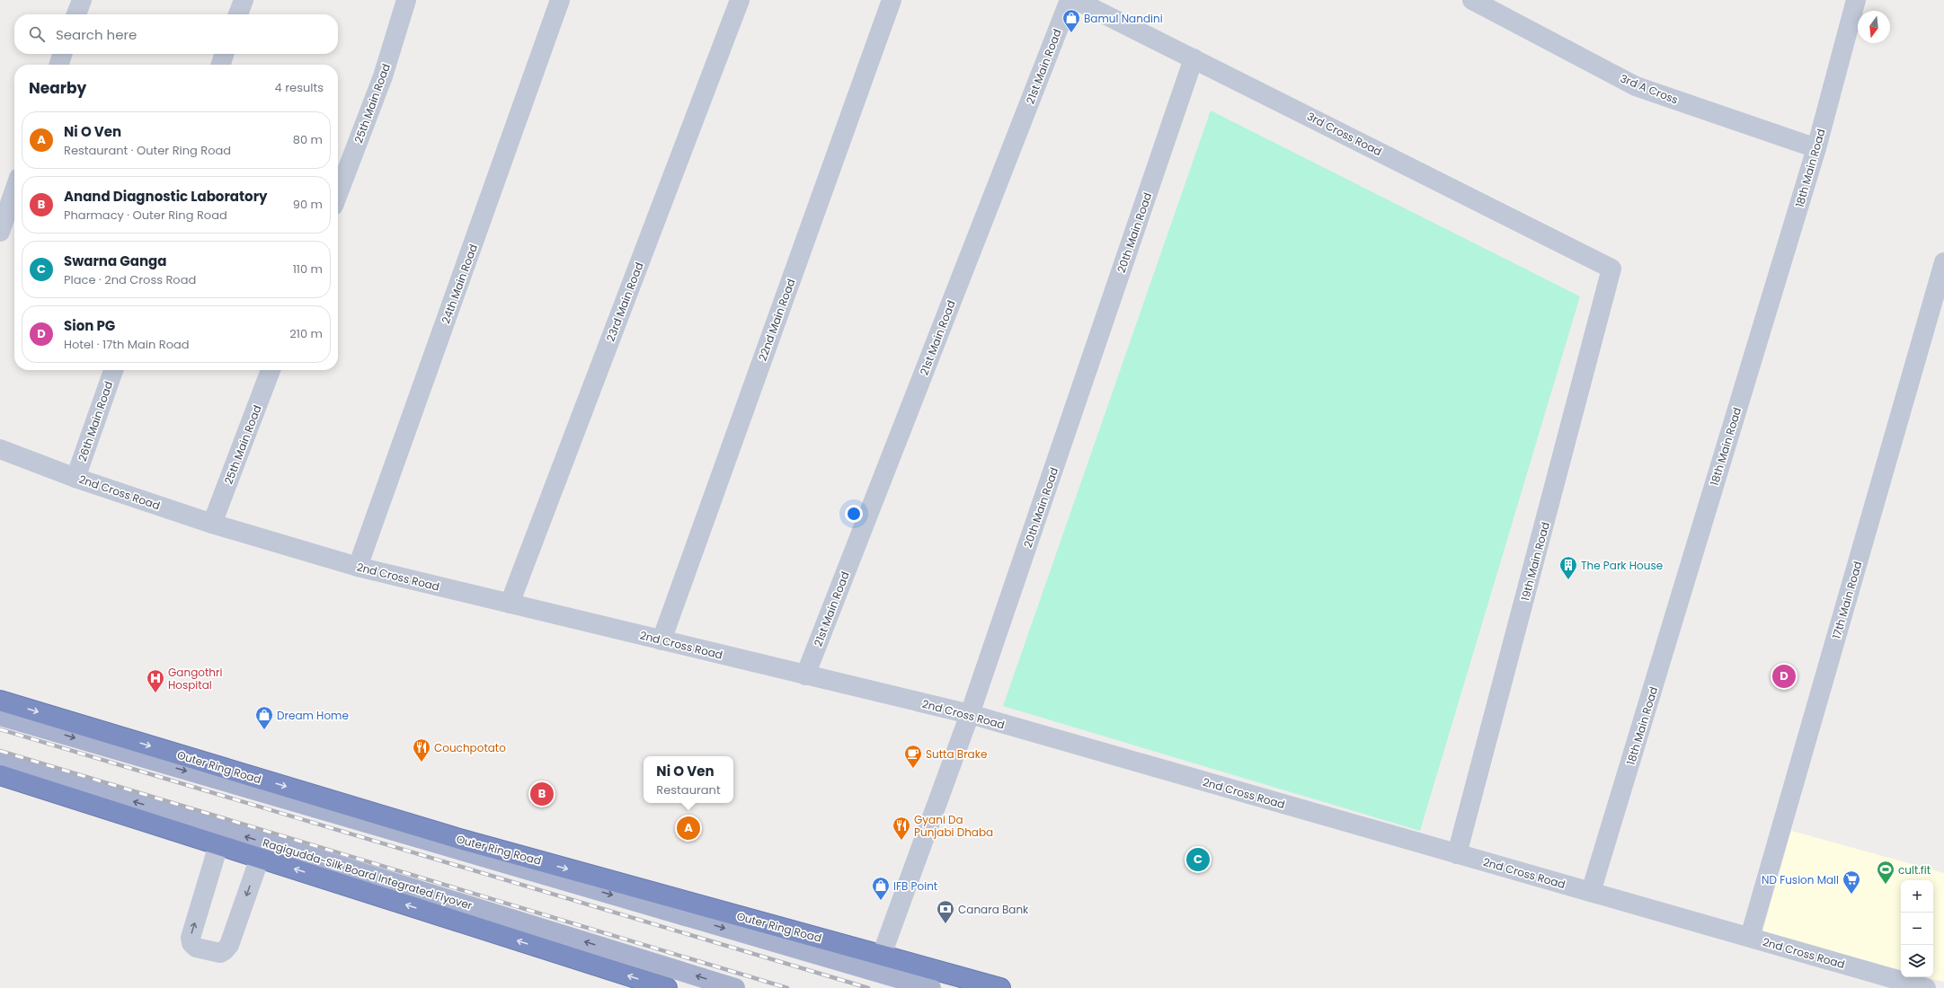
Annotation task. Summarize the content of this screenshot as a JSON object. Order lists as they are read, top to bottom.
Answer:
{
  "streets": {
    "highway": ["Outer Ring Road"],
    "main road": ["Ragigudda-Silk Board Integrated Flyover"],
    "street": [
      "21st Main Road",
      "3rd A Cross",
      "25th Main Road",
      "3rd Cross Road",
      "18th Main Road",
      "20th Main Road",
      "24th Main Road",
      "23rd Main Road",
      "22nd Main Road",
      "26th Main Road",
      "2nd Cross Road",
      "19th Main Road",
      "17th Main Road"
    ]
  },
  "crossings": [
    ["21st Main Road", "2nd Cross Road"],
    ["3rd A Cross", "18th Main Road"],
    ["25th Main Road", "2nd Cross Road"],
    ["3rd Cross Road", "20th Main Road"],
    ["3rd Cross Road", "19th Main Road"],
    ["18th Main Road", "2nd Cross Road"],
    ["20th Main Road", "2nd Cross Road"],
    ["20th Main Road", "Outer Ring Road"],
    ["24th Main Road", "2nd Cross Road"],
    ["23rd Main Road", "2nd Cross Road"],
    ["22nd Main Road", "2nd Cross Road"],
    ["26th Main Road", "2nd Cross Road"],
    ["2nd Cross Road", "19th Main Road"],
    ["2nd Cross Road", "17th Main Road"]
  ],
  "places": {
    "shop": ["Bamul Nandini", "Dream Home", "IFB Point"],
    "building": ["The Park House"],
    "hospital": ["Gangothri Hospital"],
    "restaurant": ["Couchpotato", "Gyani Da Punjabi Dhaba"],
    "cafe": ["Sutta Brake"],
    "sports": ["cult.fit"],
    "supermarket": ["ND Fusion Mall"],
    "bank": ["Canara Bank"]
  },
  "north": "bottom",
  "page": {
    "search": "Search here",
    "heading": ["Nearby", "4 results"],
    "list": [
      {
        "mark": "A",
        "name": "Ni O Ven",
        "note": "Restaurant · Outer Ring Road",
        "value": "80 m"
      },
      {
        "mark": "B",
        "name": "Anand Diagnostic Laboratory",
        "note": "Pharmacy · Outer Ring Road",
        "value": "90 m"
      },
      {
        "mark": "C",
        "name": "Swarna Ganga",
        "note": "Place · 2nd Cross Road",
        "value": "110 m"
      },
      {
        "mark": "D",
        "name": "Sion PG",
        "note": "Hotel · 17th Main Road",
        "value": "210 m"
      }
    ],
    "pins": [
      "D",
      "B",
      "A",
      "C"
    ],
    "popup": ["Ni O Ven", "Restaurant"],
    "map_buttons": ["+", "−"]
  }
}
